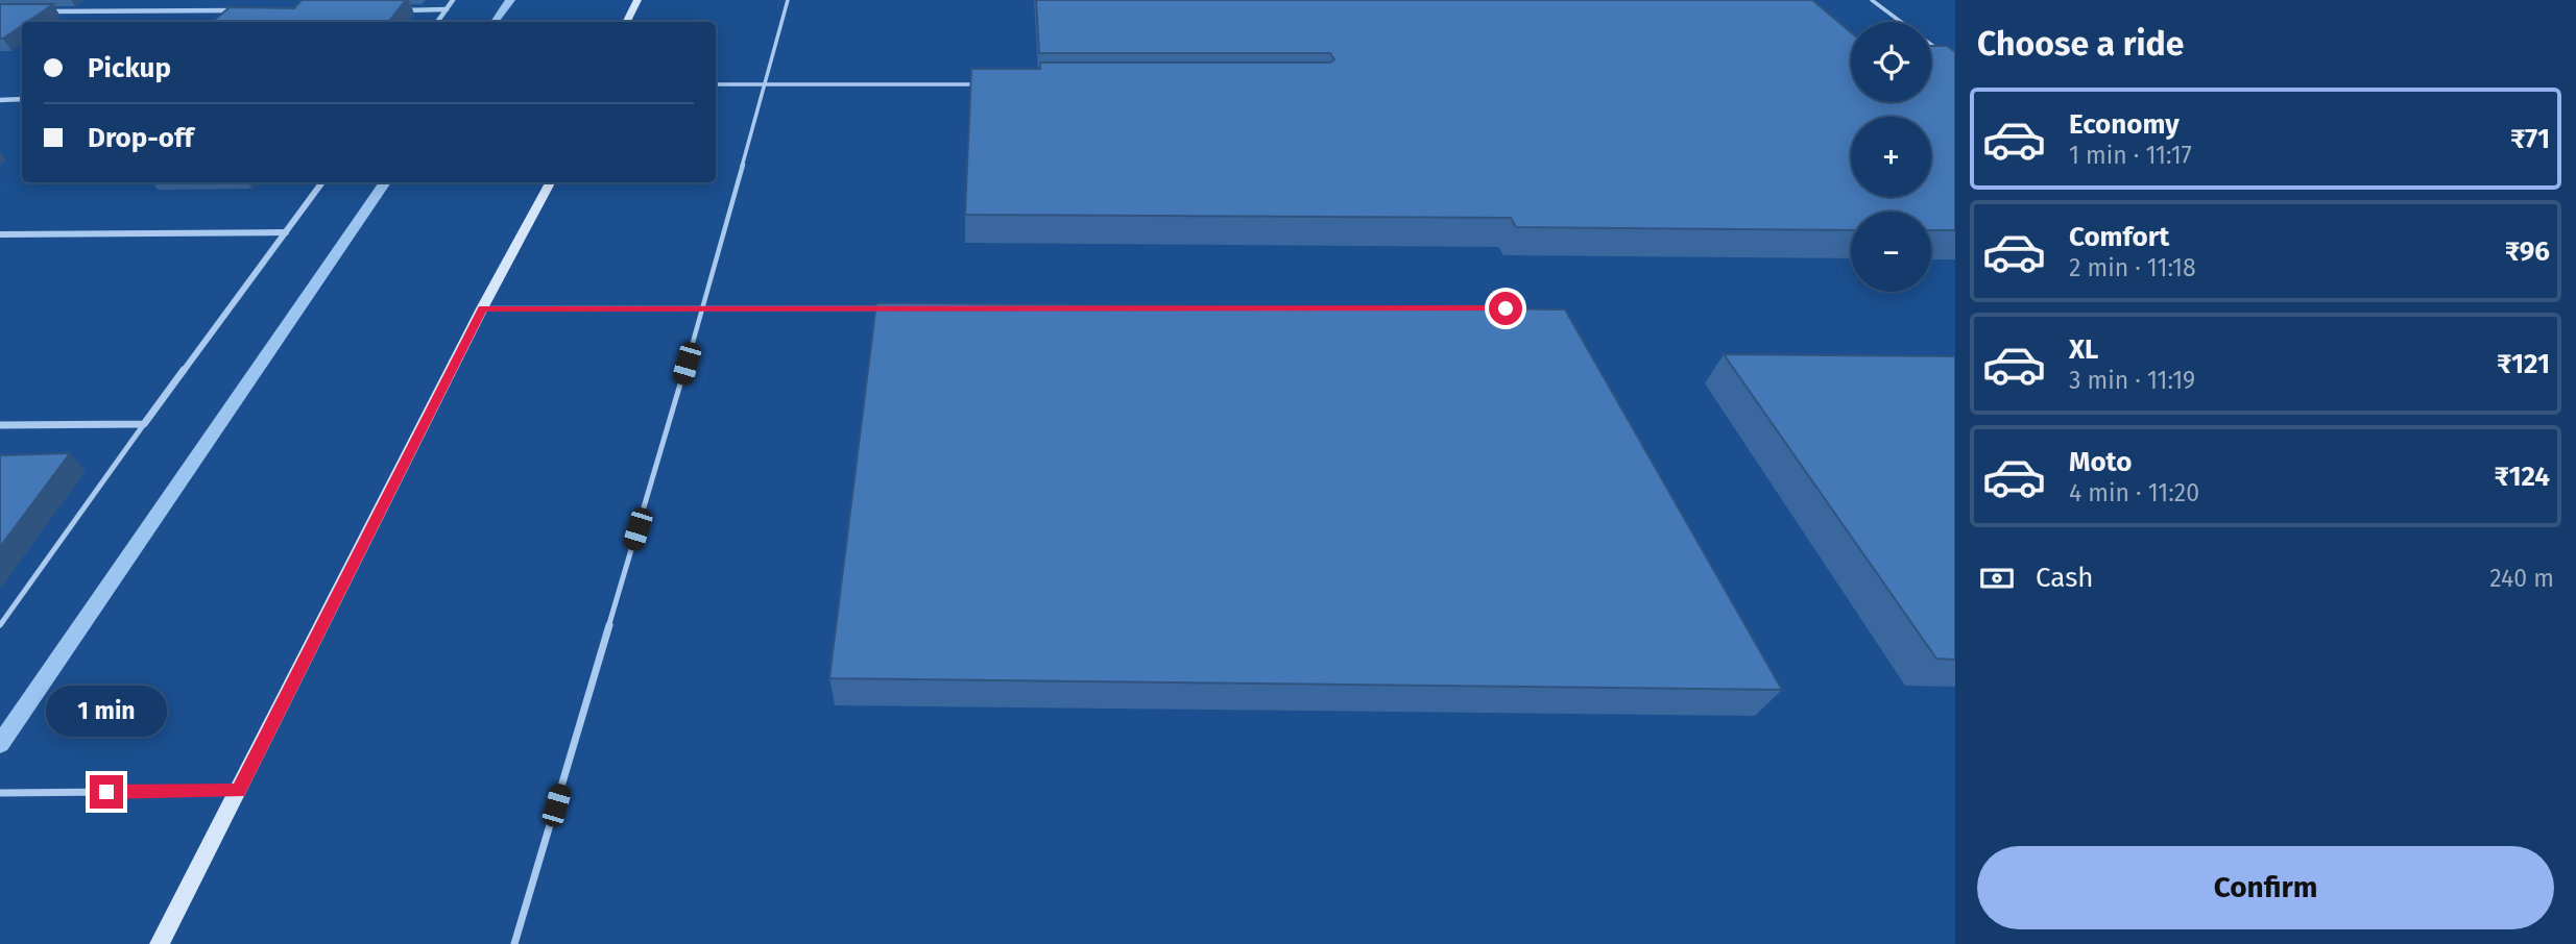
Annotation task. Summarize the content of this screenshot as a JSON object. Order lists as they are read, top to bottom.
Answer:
{
  "page": {
    "heading": "Choose a ride",
    "map_buttons": ["+", "−"],
    "banner": ["Pickup", "Drop-off"],
    "list": [
      {
        "name": "Economy",
        "note": "1 min · 11:17",
        "value": "₹71"
      },
      {
        "name": "Comfort",
        "note": "2 min · 11:18",
        "value": "₹96"
      },
      {
        "name": "XL",
        "note": "3 min · 11:19",
        "value": "₹121"
      },
      {
        "name": "Moto",
        "note": "4 min · 11:20",
        "value": "₹124"
      }
    ],
    "pay": ["Cash", "240 m"],
    "bubble": "1 min",
    "buttons": "Confirm"
  }
}
